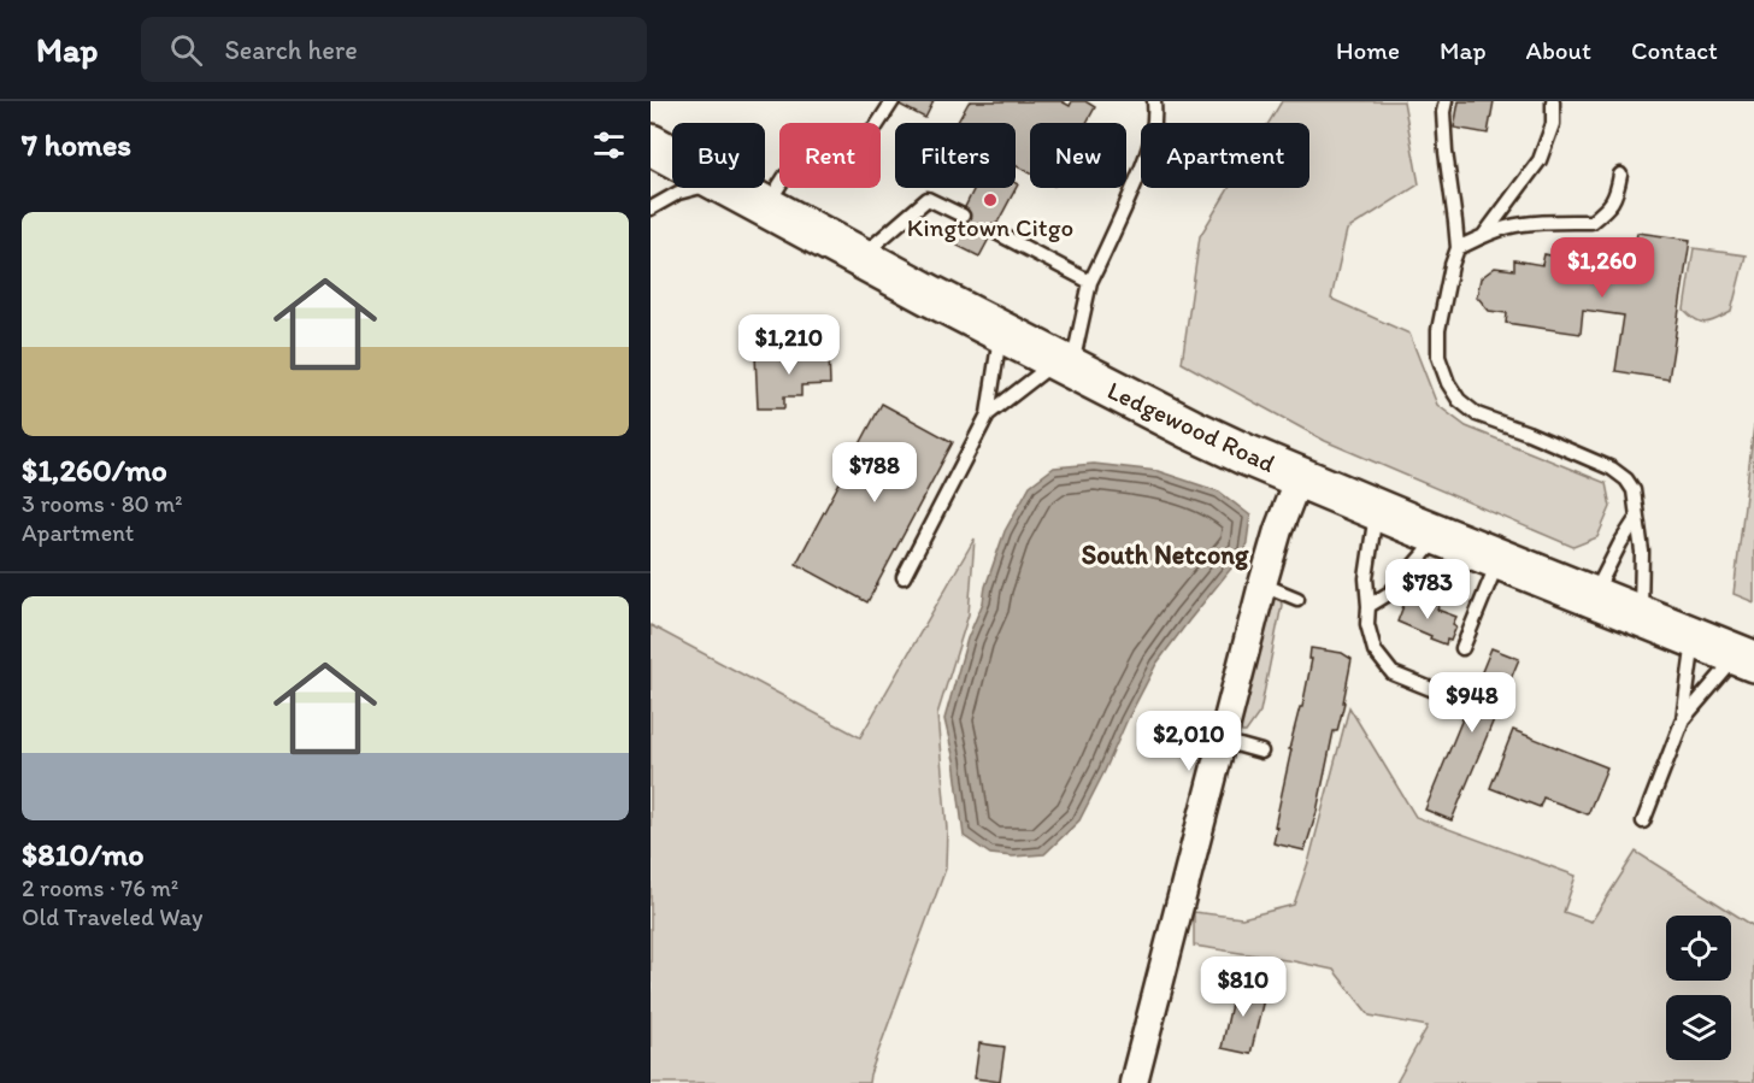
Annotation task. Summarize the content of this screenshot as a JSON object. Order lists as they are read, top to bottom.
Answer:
{
  "streets": {
    "main road": ["Ledgewood Road"]
  },
  "districts": ["South Netcong"],
  "places": ["Kingtown Citgo"],
  "page": {
    "header": "Map",
    "search": "Search here",
    "nav": [
      "Home",
      "Map",
      "About",
      "Contact"
    ],
    "heading": "7 homes",
    "chip": [
      "Buy",
      "Rent",
      "Filters",
      "New",
      "Apartment"
    ],
    "list": [
      {
        "name": "$1,260/mo",
        "note": "3 rooms · 80 m² · Apartment"
      },
      {
        "name": "$810/mo",
        "note": "2 rooms · 76 m² · Old Traveled Way"
      }
    ],
    "price": [
      "$1,260",
      "$1,210",
      "$788",
      "$783",
      "$948",
      "$2,010",
      "$810"
    ]
  }
}
